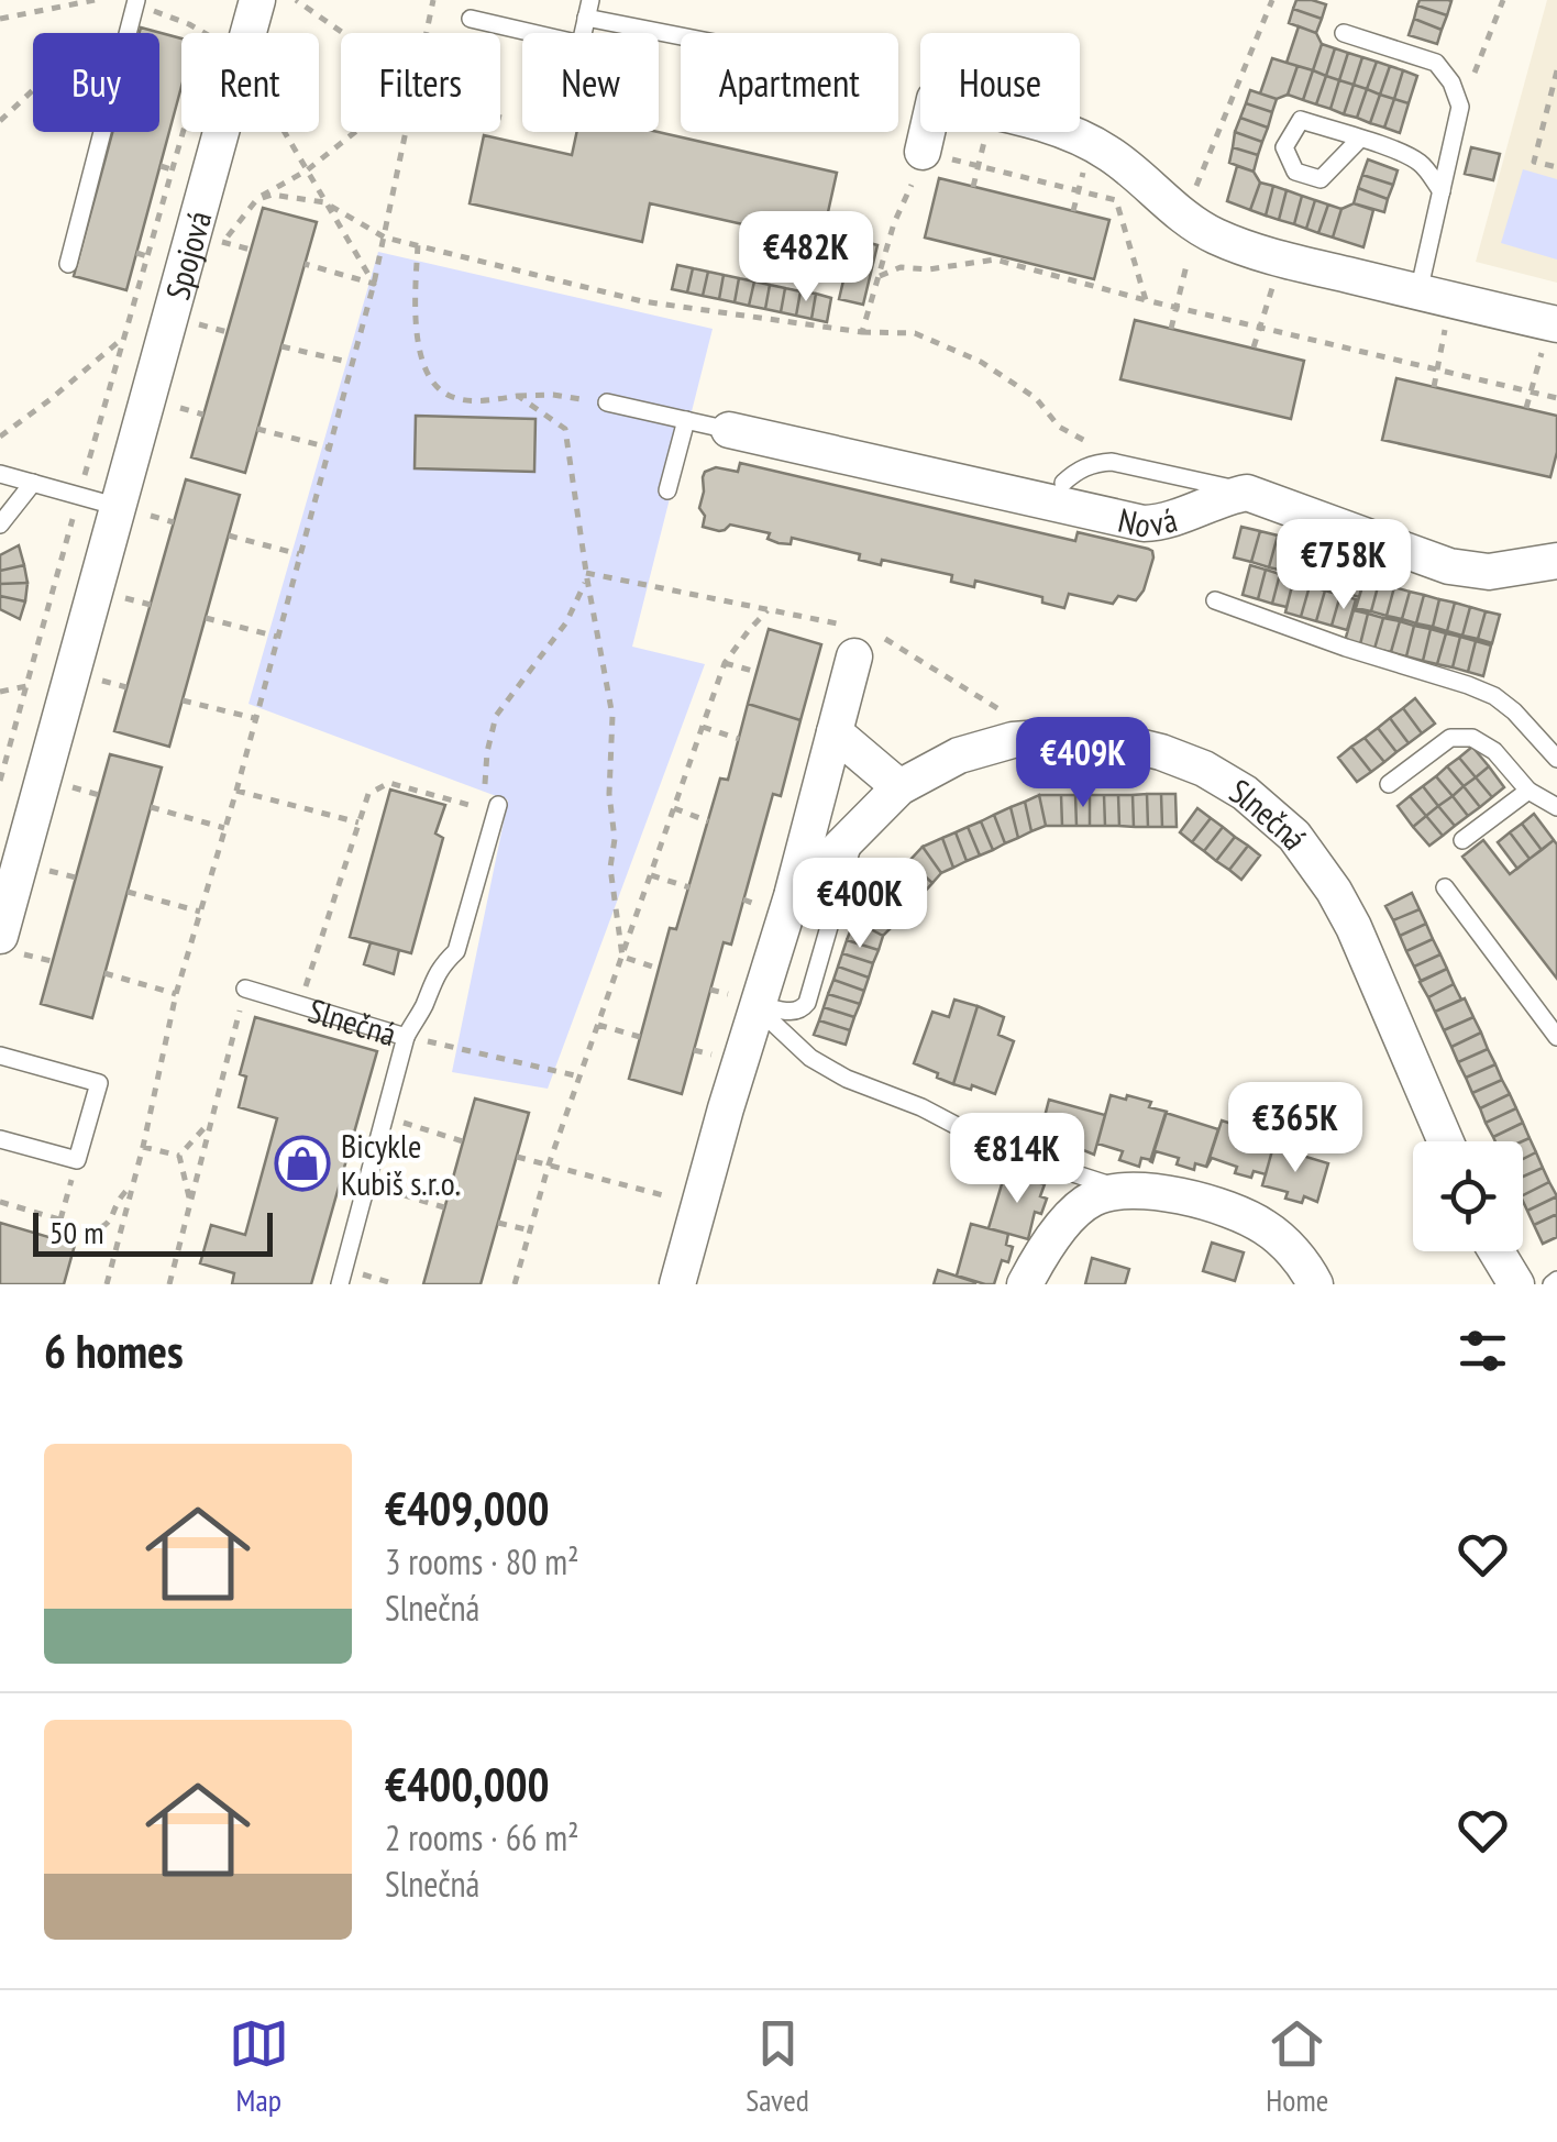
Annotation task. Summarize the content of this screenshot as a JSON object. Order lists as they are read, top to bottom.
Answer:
{
  "streets": {
    "street": ["Spojová", "Nová", "Slnečná"]
  },
  "places": {
    "shop": ["Bicykle Kubiš s.r.o."]
  },
  "scale_bar": "50 m",
  "page": {
    "chip": [
      "Buy",
      "Rent",
      "Filters",
      "New",
      "Apartment",
      "House"
    ],
    "price": [
      "€482K",
      "€758K",
      "€409K",
      "€400K",
      "€365K",
      "€814K"
    ],
    "scale": "50 m",
    "heading": "6 homes",
    "list": [
      {
        "name": "€409,000",
        "note": "3 rooms · 80 m² · Slnečná"
      },
      {
        "name": "€400,000",
        "note": "2 rooms · 66 m² · Slnečná"
      }
    ],
    "tabs": ["Map", "Saved", "Home"]
  }
}
